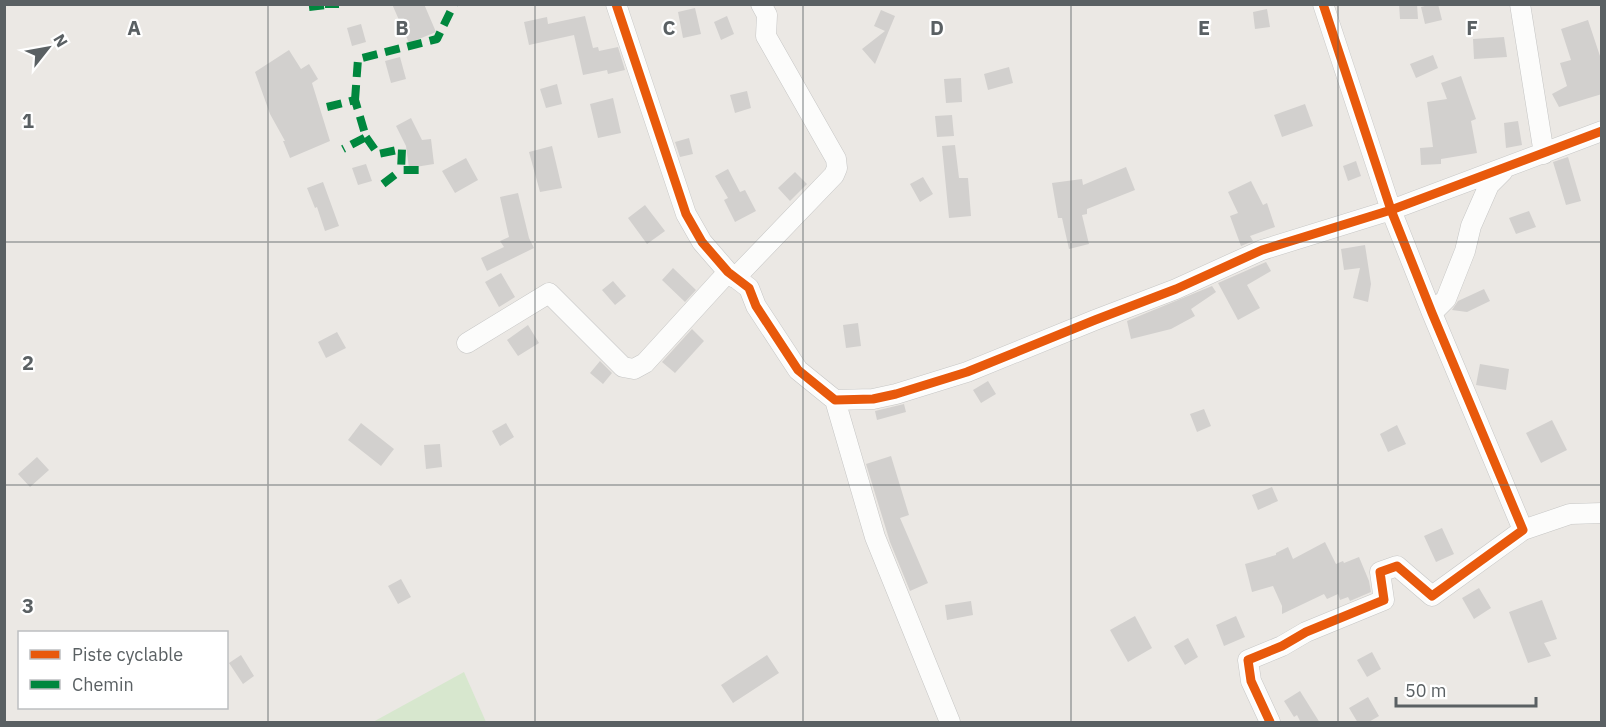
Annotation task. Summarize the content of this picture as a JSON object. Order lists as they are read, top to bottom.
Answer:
{
  "legend": ["Piste cyclable", "Chemin"],
  "scale_bar": "50 m",
  "north": "top right",
  "grid": {
    "columns": [
      "A",
      "B",
      "C",
      "D",
      "E",
      "F"
    ],
    "rows": ["1", "2", "3"]
  }
}
